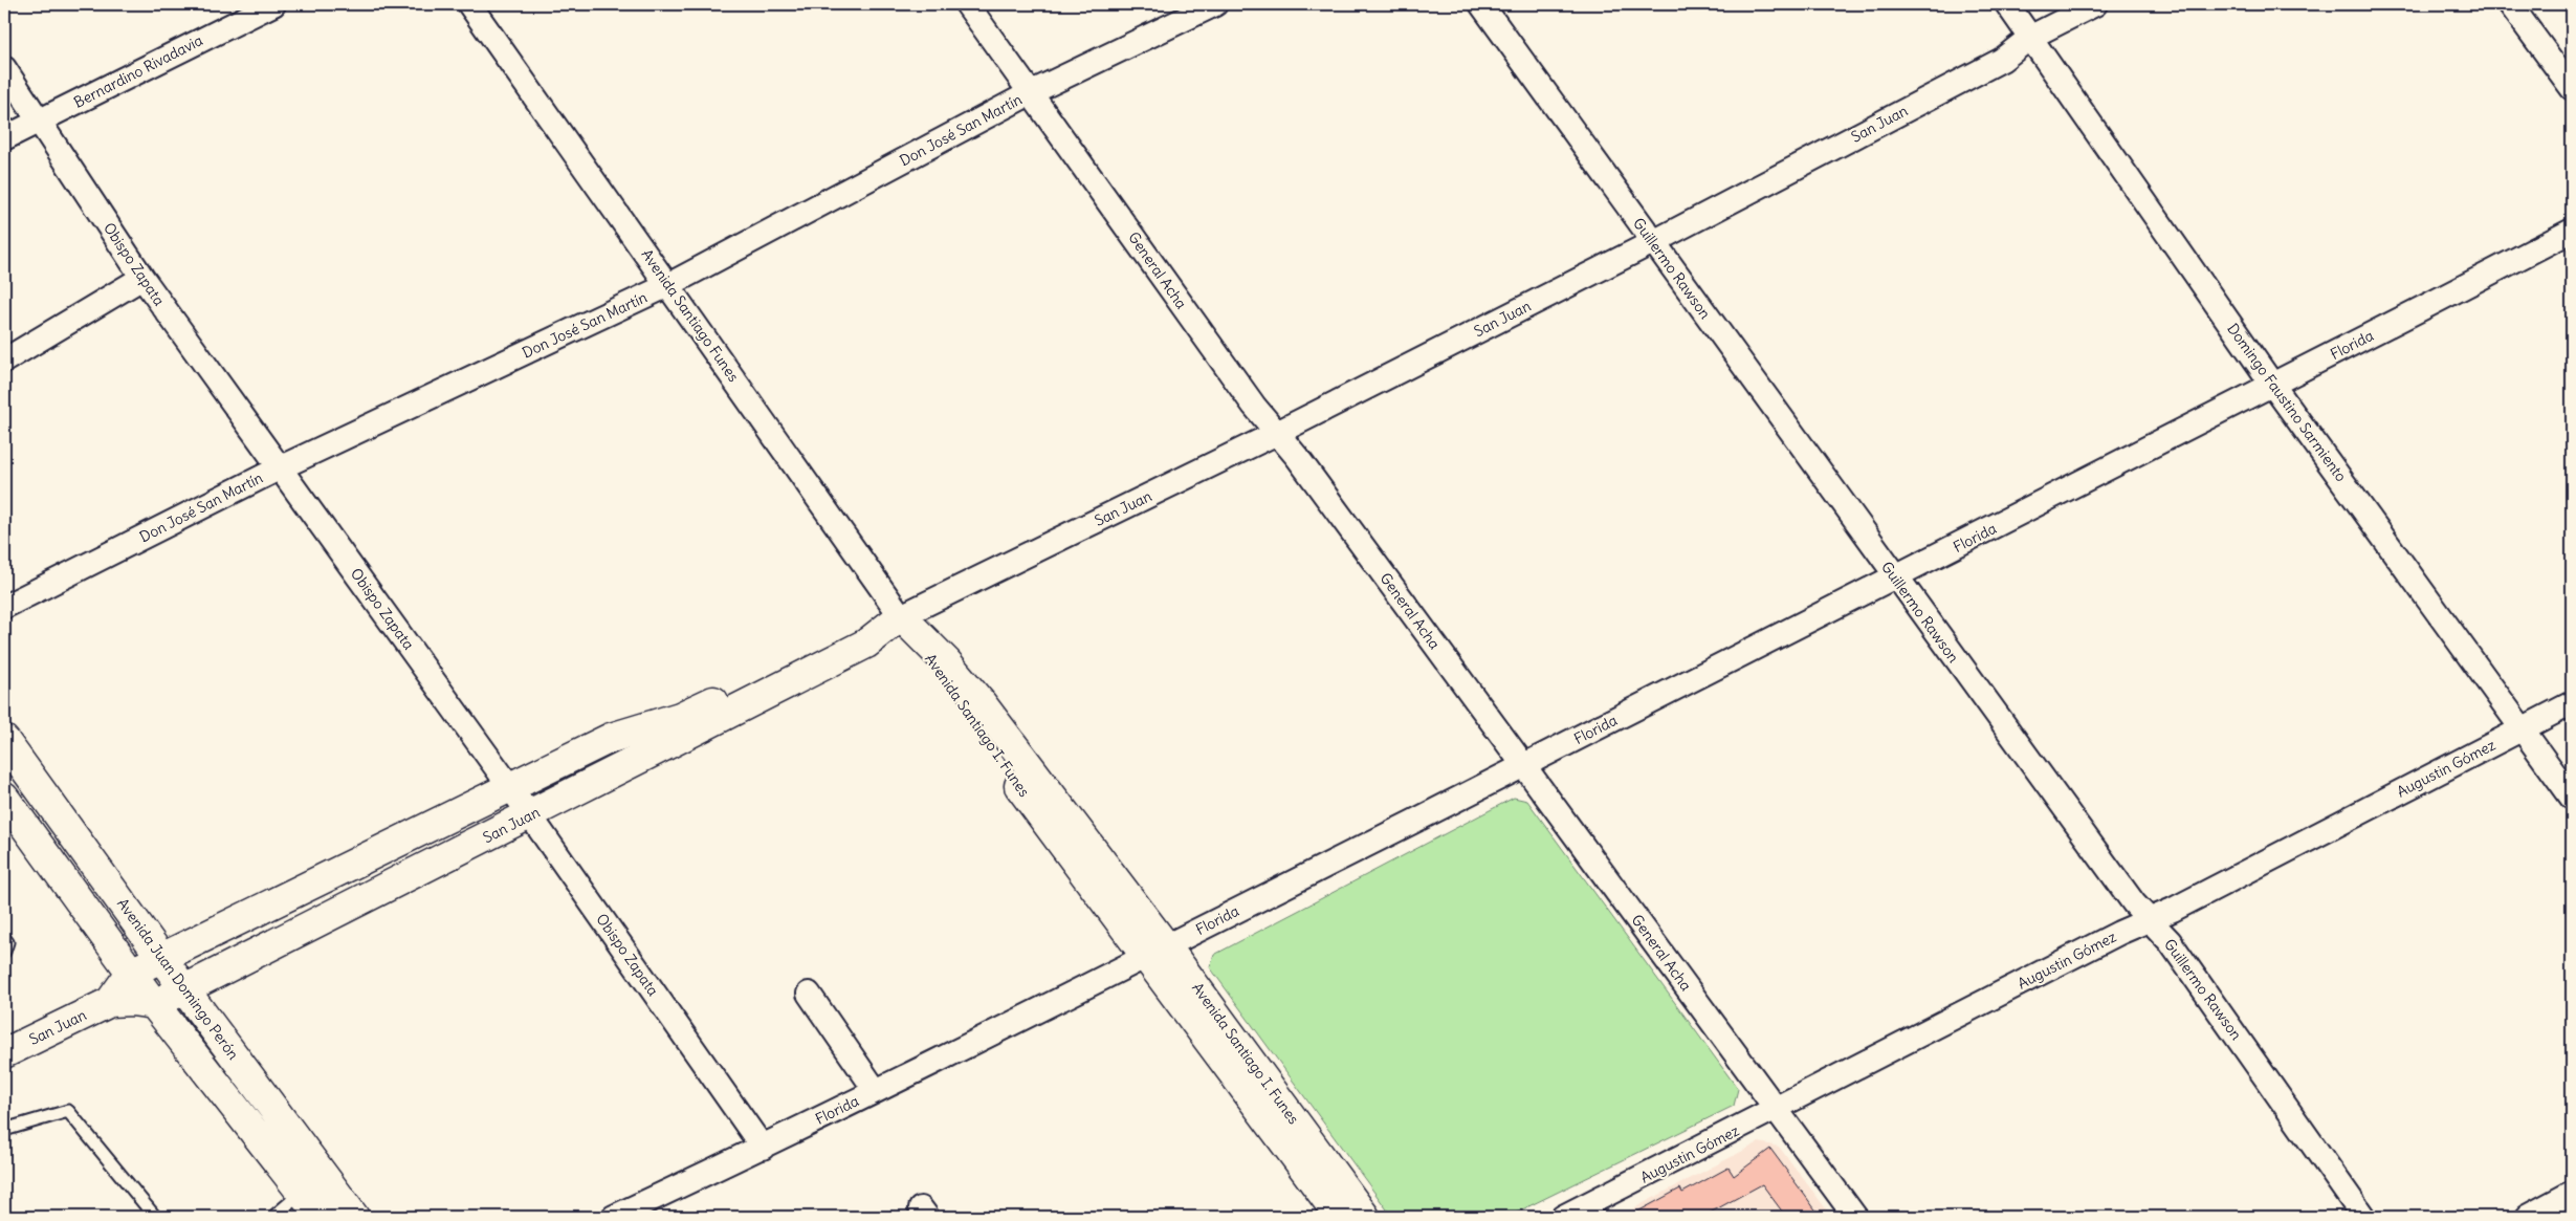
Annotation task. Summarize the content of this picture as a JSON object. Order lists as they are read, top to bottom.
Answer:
{
  "streets": {
    "main road": ["San Juan", "Avenida Santiago I. Funes", "Avenida Juan Domingo Perón"],
    "street": [
      "Bernardino Rivadavia",
      "Don José San Martín",
      "Obispo Zapata",
      "Guillermo Rawson",
      "General Acha",
      "Avenida Santiago Funes",
      "Florida",
      "Domingo Faustino Sarmiento",
      "Augustin Gómez"
    ]
  },
  "crossings": [
    ["Bernardino Rivadavia", "Obispo Zapata"],
    ["San Juan", "Obispo Zapata"],
    ["San Juan", "Guillermo Rawson"],
    ["San Juan", "General Acha"],
    ["San Juan", "Avenida Santiago Funes"],
    ["San Juan", "Domingo Faustino Sarmiento"],
    ["San Juan", "Avenida Santiago I. Funes"],
    ["San Juan", "Avenida Juan Domingo Perón"],
    ["Don José San Martín", "Obispo Zapata"],
    ["Don José San Martín", "General Acha"],
    ["Don José San Martín", "Avenida Santiago Funes"],
    ["Obispo Zapata", "Florida"],
    ["Guillermo Rawson", "Florida"],
    ["Guillermo Rawson", "Augustin Gómez"],
    ["General Acha", "Florida"],
    ["General Acha", "Augustin Gómez"],
    ["Avenida Santiago Funes", "Avenida Santiago I. Funes"],
    ["Florida", "Domingo Faustino Sarmiento"],
    ["Florida", "Avenida Santiago I. Funes"],
    ["Domingo Faustino Sarmiento", "Augustin Gómez"]
  ]
}
